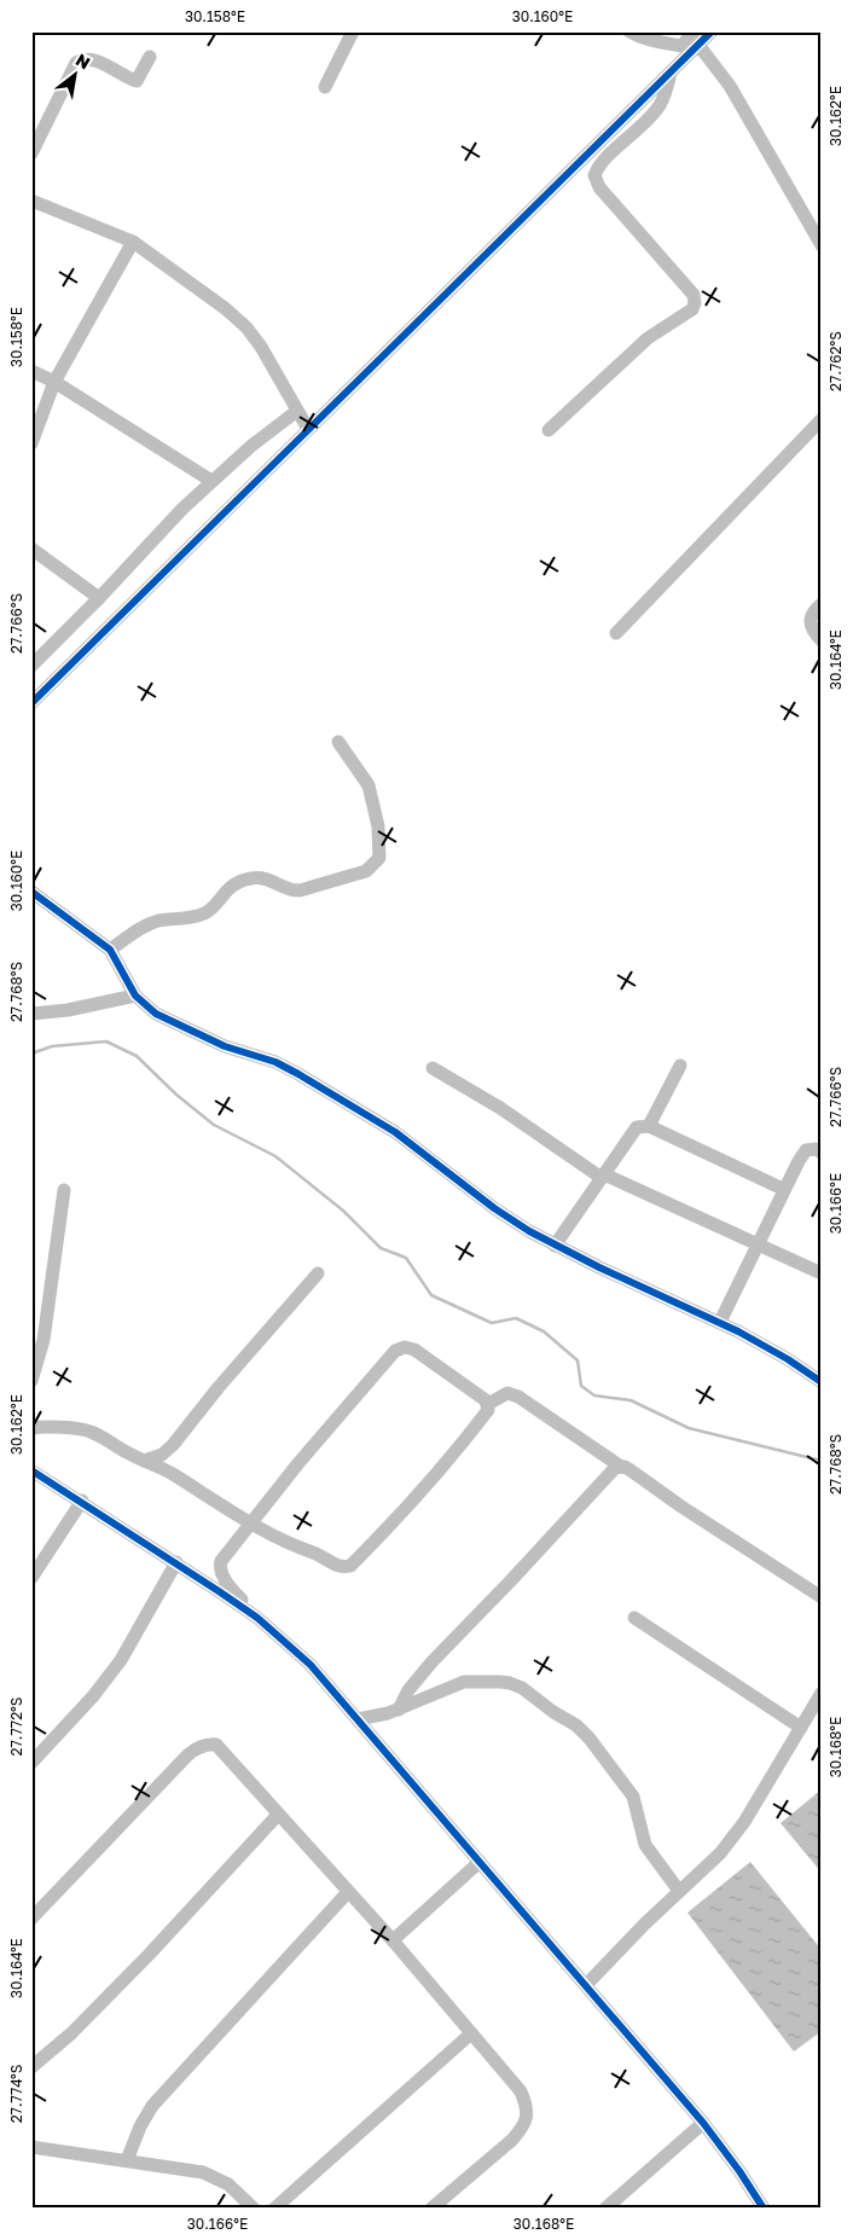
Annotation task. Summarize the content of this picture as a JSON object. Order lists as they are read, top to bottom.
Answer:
{
  "north": "top right",
  "coordinates": [
    "30.158°E",
    "30.160°E",
    "30.162°E",
    "27.762°S",
    "27.766°S",
    "30.164°E",
    "27.768°S",
    "30.166°E",
    "27.772°S",
    "30.168°E",
    "27.774°S"
  ]
}
